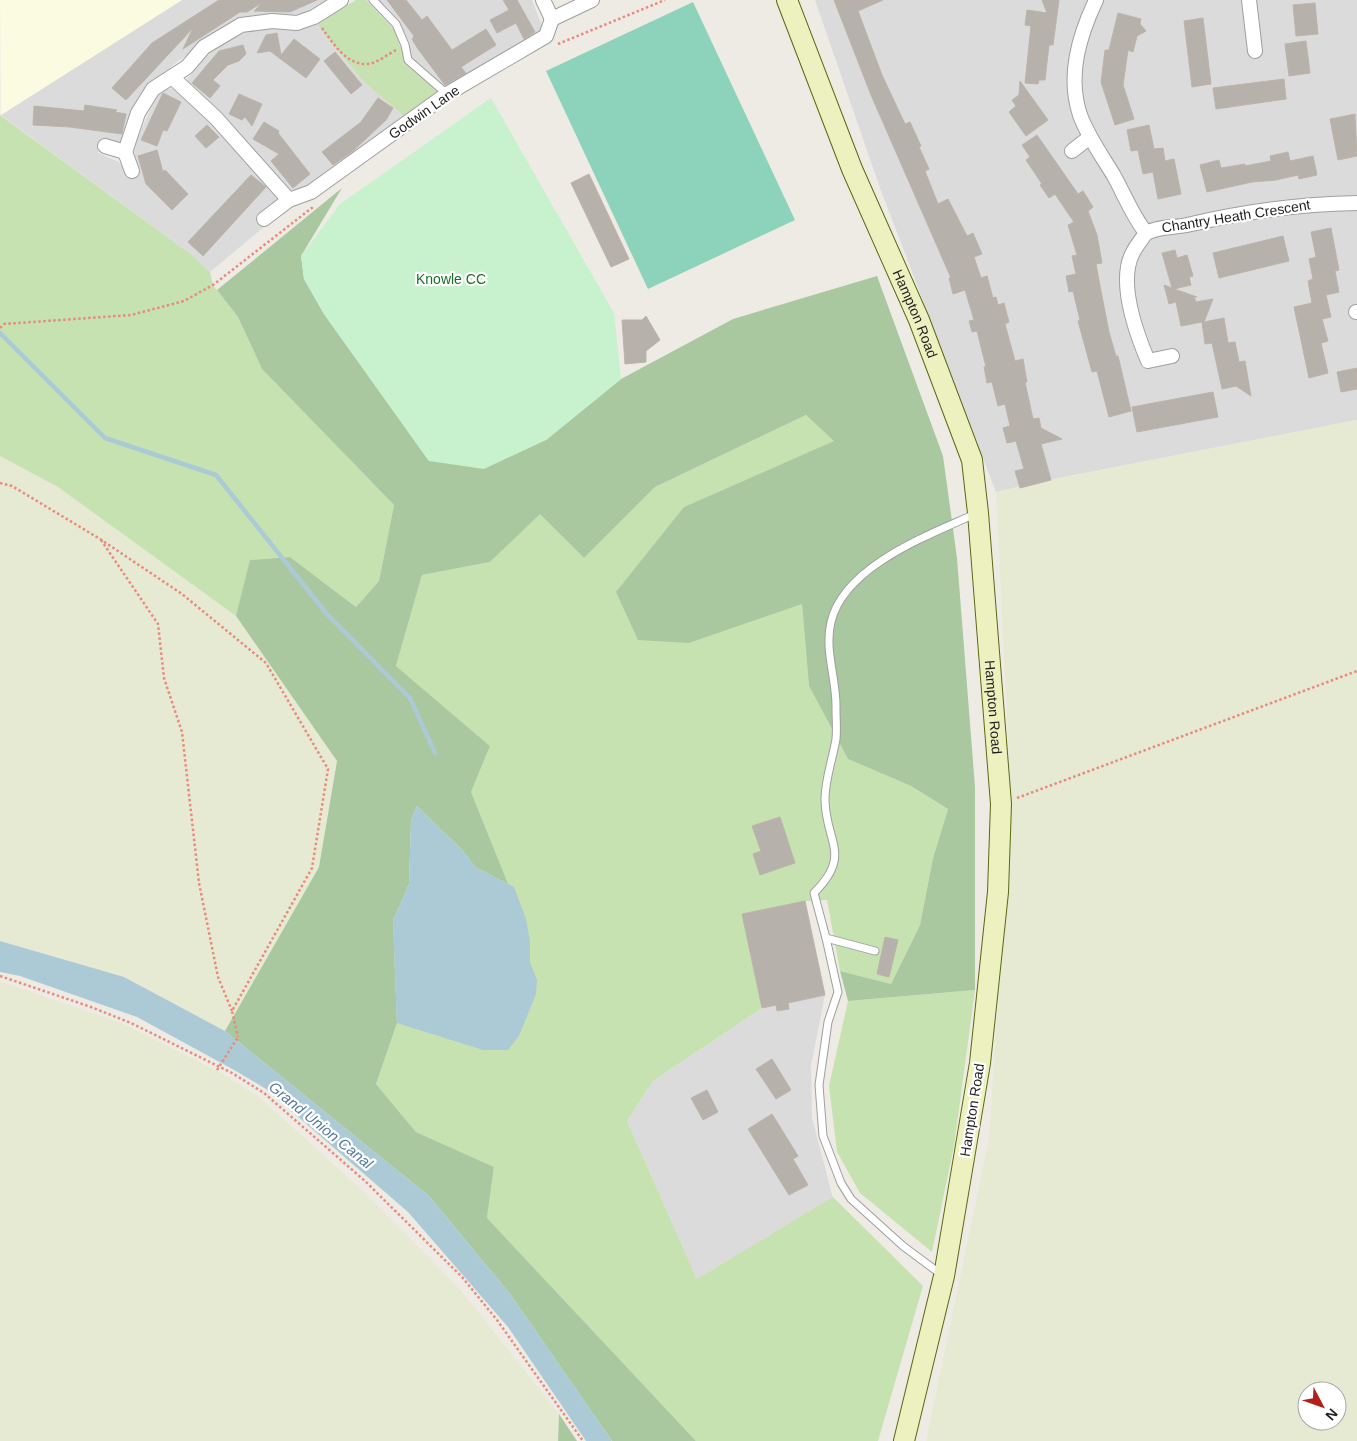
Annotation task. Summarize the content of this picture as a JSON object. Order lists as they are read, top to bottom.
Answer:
{
  "streets": {
    "street": ["Godwin Lane", "Chantry Heath Crescent", "Hampton Road"]
  },
  "water": ["Grand Union Canal"],
  "parks": ["Knowle CC"],
  "north": "bottom right"
}
